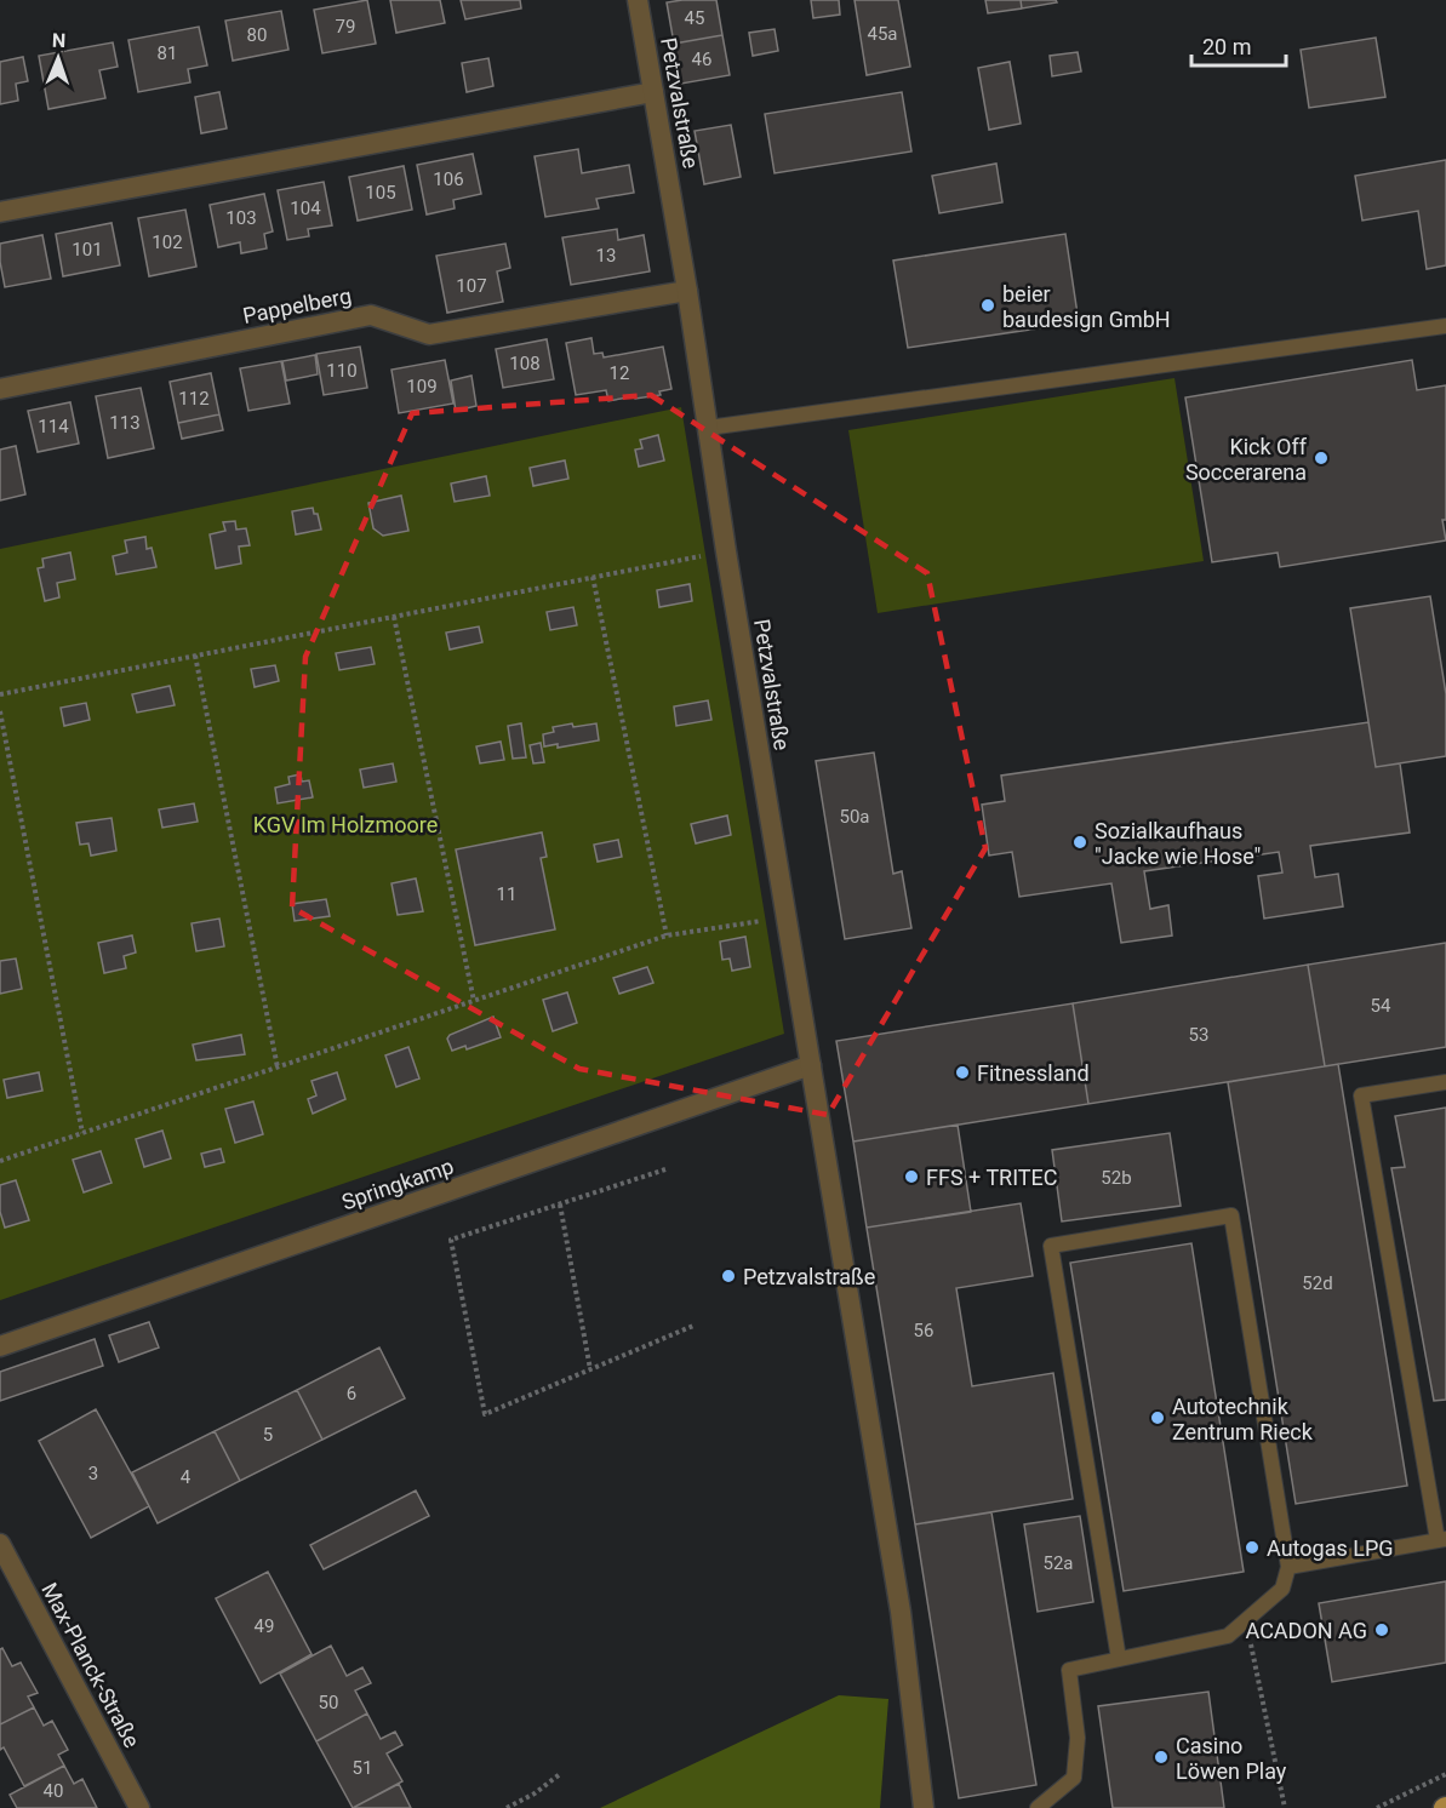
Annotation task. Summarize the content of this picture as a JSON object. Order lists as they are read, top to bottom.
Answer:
{
  "streets": {
    "street": [
      "Petzvalstraße",
      "Pappelberg",
      "Springkamp",
      "Max-Planck-Straße"
    ]
  },
  "crossings": [
    ["Petzvalstraße", "Pappelberg"],
    ["Petzvalstraße", "Springkamp"]
  ],
  "parks": ["KGV Im Holzmoore"],
  "places": [
    "beier baudesign GmbH",
    "Kick Off Soccerarena",
    "Sozialkaufhaus \"Jacke wie Hose\"",
    "Fitnessland",
    "FFS + TRITEC",
    "Petzvalstraße",
    "Autotechnik Zentrum Rieck",
    "Autogas LPG",
    "ACADON AG",
    "Casino Löwen Play"
  ],
  "house_numbers": [
    "45",
    "79",
    "45a",
    "80",
    "81",
    "46",
    "106",
    "105",
    "104",
    "103",
    "102",
    "101",
    "13",
    "107",
    "108",
    "110",
    "12",
    "109",
    "112",
    "113",
    "114",
    "50a",
    "11",
    "54",
    "53",
    "52b",
    "52d",
    "56",
    "6",
    "5",
    "3",
    "4",
    "52a",
    "49",
    "50",
    "51",
    "40"
  ],
  "scale_bar": "20 m",
  "north": "top"
}
